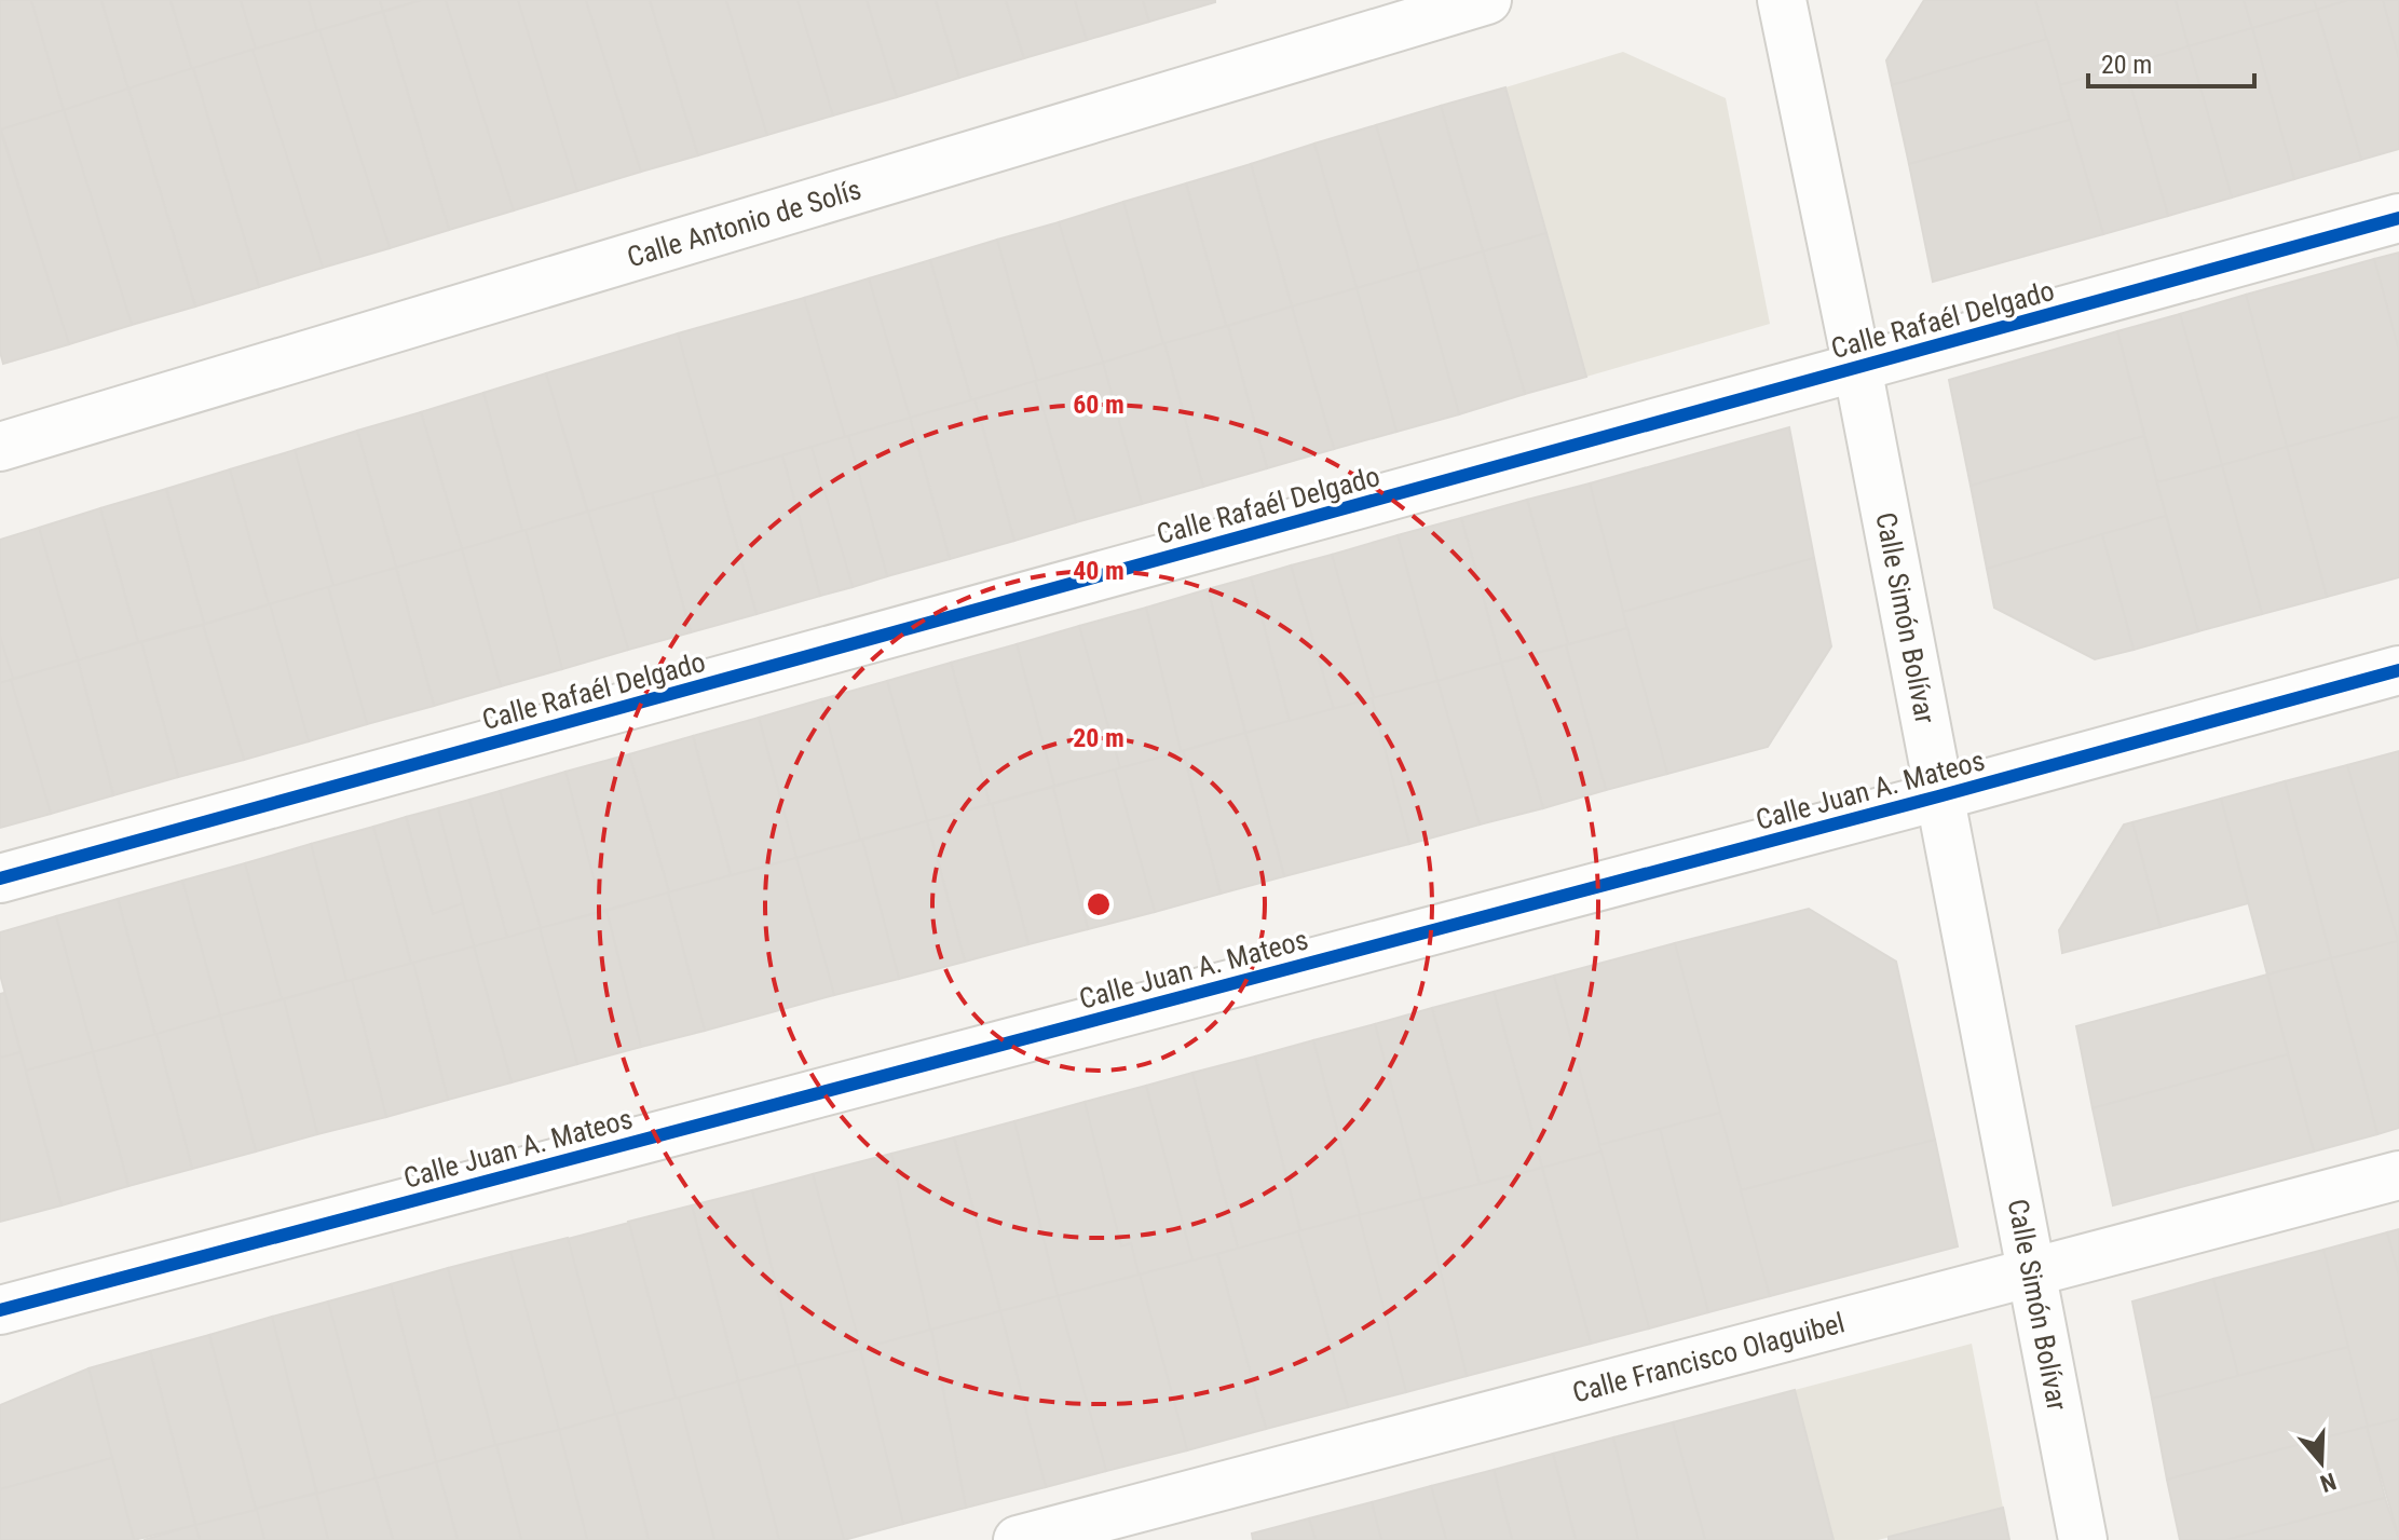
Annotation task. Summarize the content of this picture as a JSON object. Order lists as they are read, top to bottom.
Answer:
{
  "streets": {
    "street": [
      "Calle Antonio de Solís",
      "Calle Rafaél Delgado",
      "Calle Simón Bolívar",
      "Calle Juan A. Mateos",
      "Calle Francisco Olaguibel"
    ]
  },
  "crossings": [
    ["Calle Rafaél Delgado", "Calle Simón Bolívar"],
    ["Calle Simón Bolívar", "Calle Juan A. Mateos"],
    ["Calle Simón Bolívar", "Calle Francisco Olaguibel"]
  ],
  "scale_bar": "20 m",
  "north": "bottom",
  "rings": ["60 m", "40 m", "20 m"]
}
